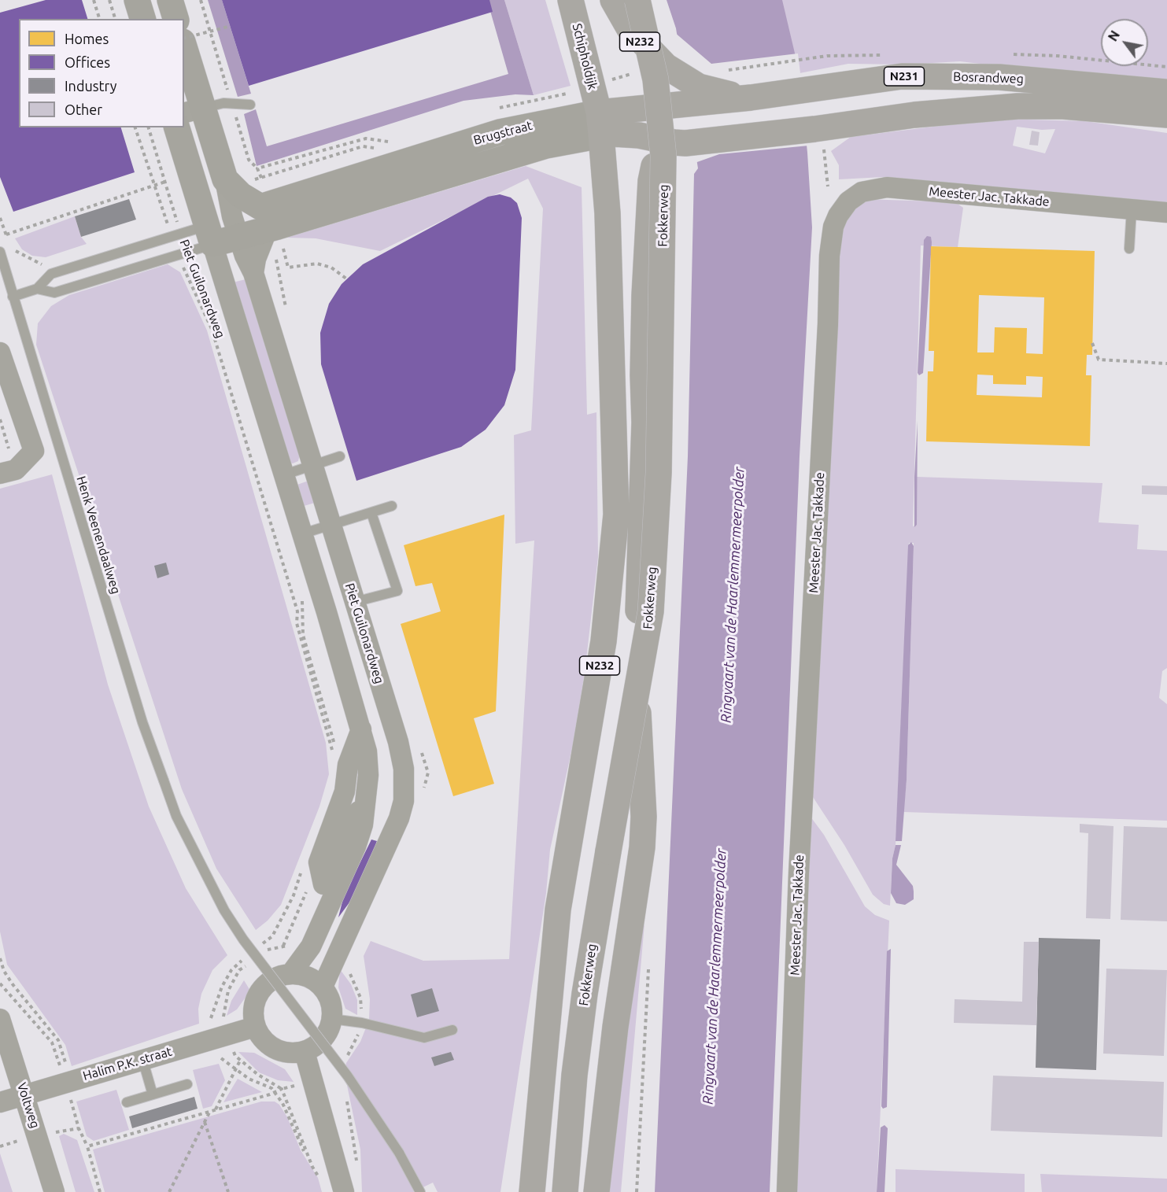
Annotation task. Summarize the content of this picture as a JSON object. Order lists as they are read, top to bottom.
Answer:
{
  "streets": {
    "main road": [
      "N232",
      "Schipholdijk",
      "N231",
      "Bosrandweg",
      "Brugstraat",
      "Fokkerweg"
    ],
    "street": [
      "Meester Jac. Takkade",
      "Piet Guilonardweg",
      "Halim P.K. straat",
      "Voltweg"
    ],
    "lane": ["Henk Veenendaalweg"]
  },
  "crossings": [
    ["N232", "Schipholdijk"],
    ["N232", "Brugstraat"],
    ["Schipholdijk", "Brugstraat"],
    ["Bosrandweg", "Brugstraat"],
    ["Brugstraat", "Piet Guilonardweg"],
    ["Piet Guilonardweg", "Halim P.K. straat"],
    ["Halim P.K. straat", "Voltweg"]
  ],
  "water": ["Ringvaart van de Haarlemmermeerpolder"],
  "legend": [
    "Homes",
    "Offices",
    "Industry",
    "Other"
  ],
  "north": "top left"
}
